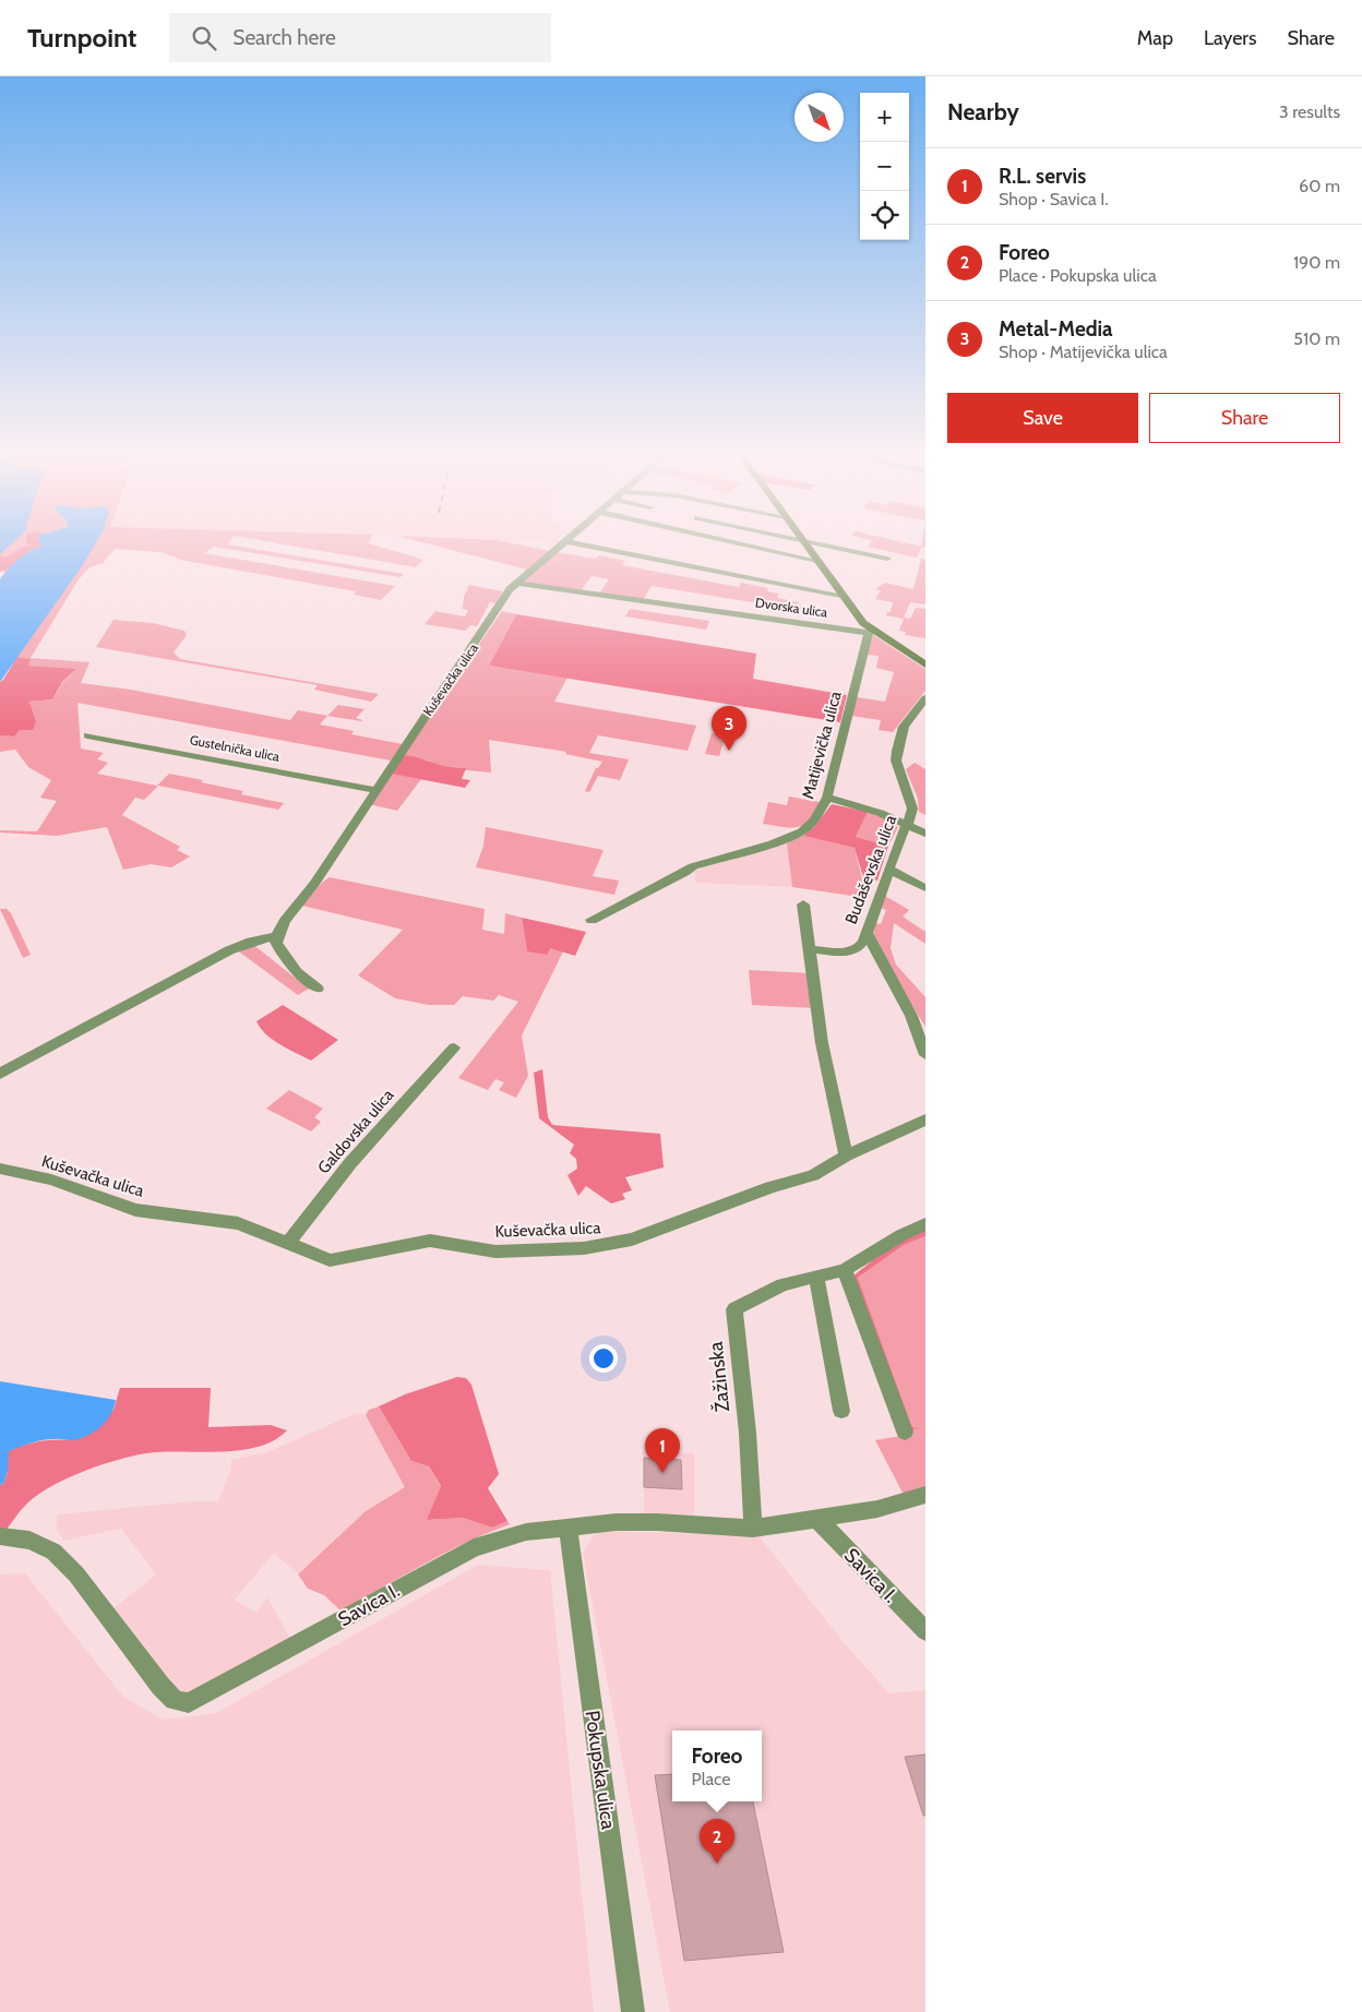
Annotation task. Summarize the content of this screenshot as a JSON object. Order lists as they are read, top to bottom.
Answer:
{
  "streets": {
    "street": [
      "Dvorska ulica",
      "Kuševačka ulica",
      "Matijevička ulica",
      "Gustelnička ulica",
      "Budaševska ulica",
      "Galdovska ulica",
      "Žažinska",
      "Savica I.",
      "Pokupska ulica"
    ]
  },
  "crossings": [
    ["Dvorska ulica", "Kuševačka ulica"],
    ["Dvorska ulica", "Matijevička ulica"],
    ["Kuševačka ulica", "Gustelnička ulica"],
    ["Kuševačka ulica", "Galdovska ulica"],
    ["Žažinska", "Savica I."],
    ["Savica I.", "Pokupska ulica"]
  ],
  "north": "bottom right",
  "page": {
    "header": "Turnpoint",
    "search": "Search here",
    "nav": ["Map", "Layers", "Share"],
    "heading": ["Nearby", "3 results"],
    "map_buttons": ["+", "−"],
    "list": [
      {
        "mark": "1",
        "name": "R.L. servis",
        "note": "Shop · Savica I.",
        "value": "60 m"
      },
      {
        "mark": "2",
        "name": "Foreo",
        "note": "Place · Pokupska ulica",
        "value": "190 m"
      },
      {
        "mark": "3",
        "name": "Metal-Media",
        "note": "Shop · Matijevička ulica",
        "value": "510 m"
      }
    ],
    "buttons": ["Save", "Share"],
    "pins": ["3", "1", "2"],
    "popup": ["Foreo", "Place"]
  }
}
